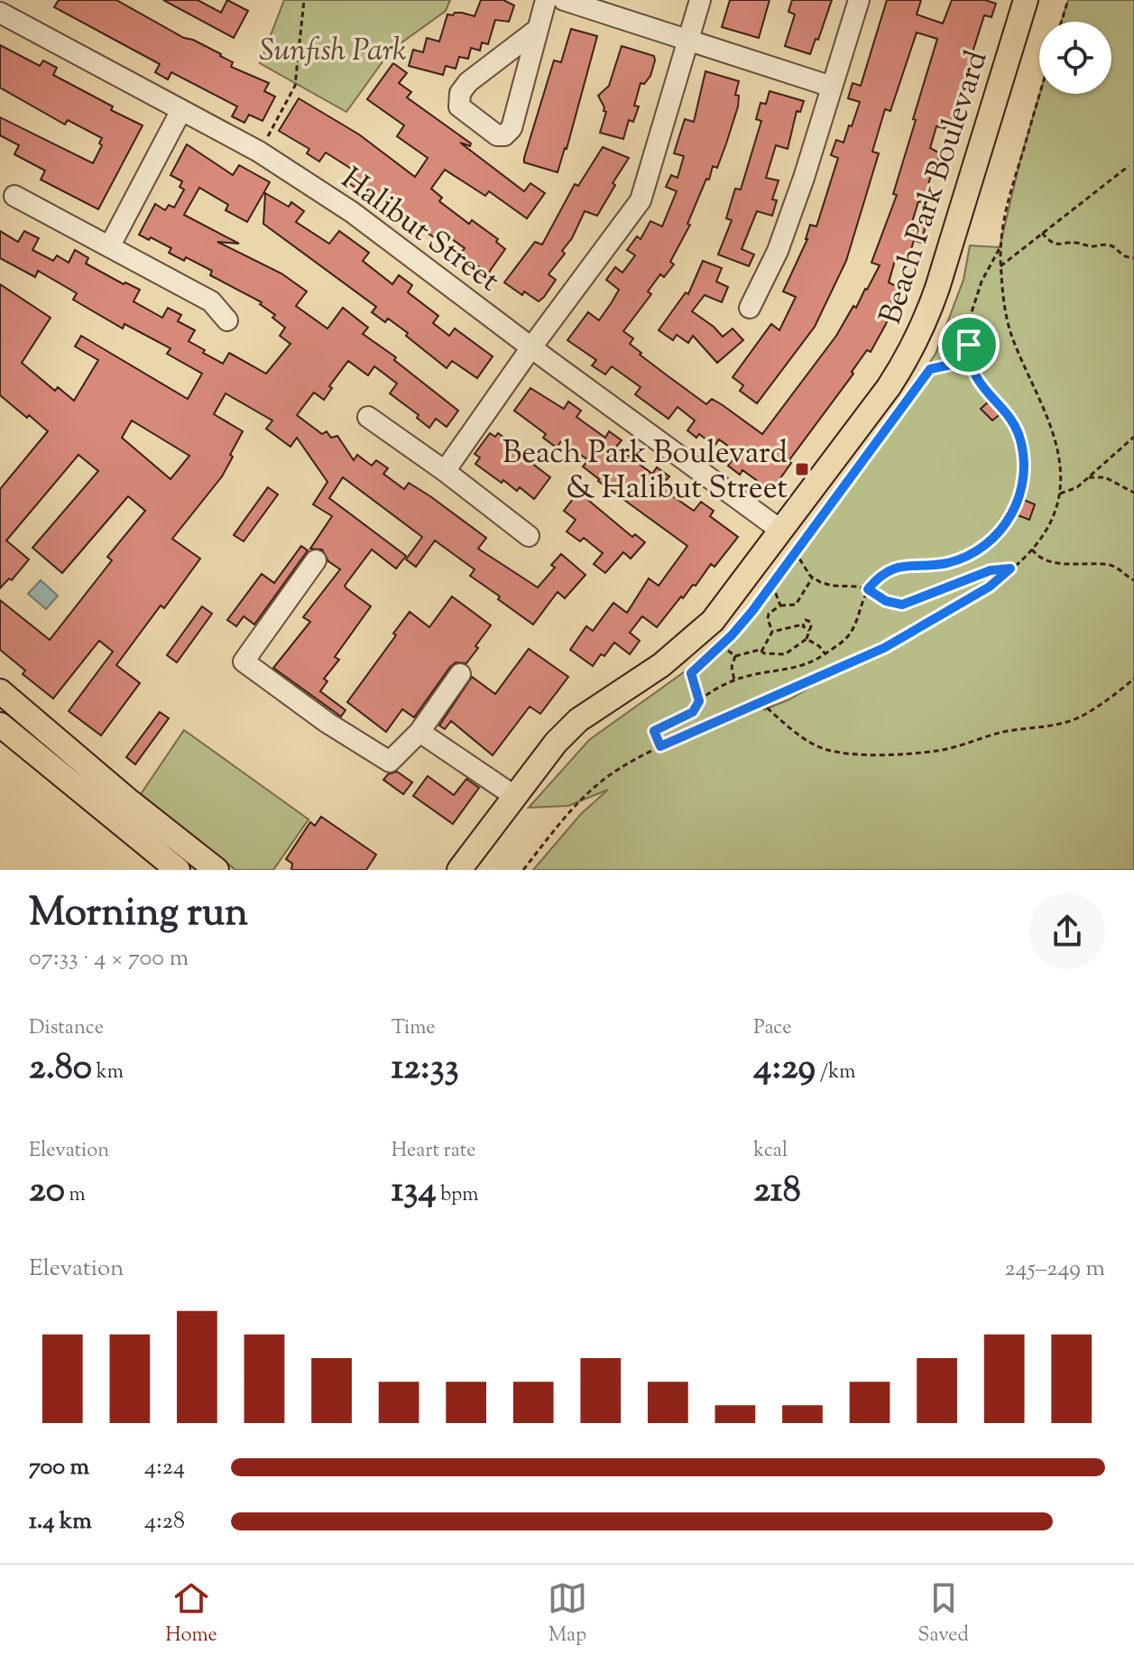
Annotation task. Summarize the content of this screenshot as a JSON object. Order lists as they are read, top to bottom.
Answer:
{
  "streets": {
    "main road": ["Beach Park Boulevard"],
    "street": ["Halibut Street"]
  },
  "crossings": [
    ["Beach Park Boulevard", "Halibut Street"]
  ],
  "parks": ["Sunfish Park"],
  "places": {
    "transit": ["Beach Park Boulevard & Halibut Street"]
  },
  "page": {
    "heading": ["Morning run", "07:33 · 4 × 700 m"],
    "stats": [
      ["Distance", "2.80 km"],
      ["Time", "12:33"],
      ["Pace", "4:29 /km"],
      ["Elevation", "20 m"],
      ["Heart rate", "134 bpm"],
      ["kcal", "218"]
    ],
    "chart": ["Elevation", "245–249 m"],
    "list": [
      {
        "name": "700 m",
        "note": "4:24"
      },
      {
        "name": "1.4 km",
        "note": "4:28"
      }
    ],
    "tabs": ["Home", "Map", "Saved"]
  }
}
